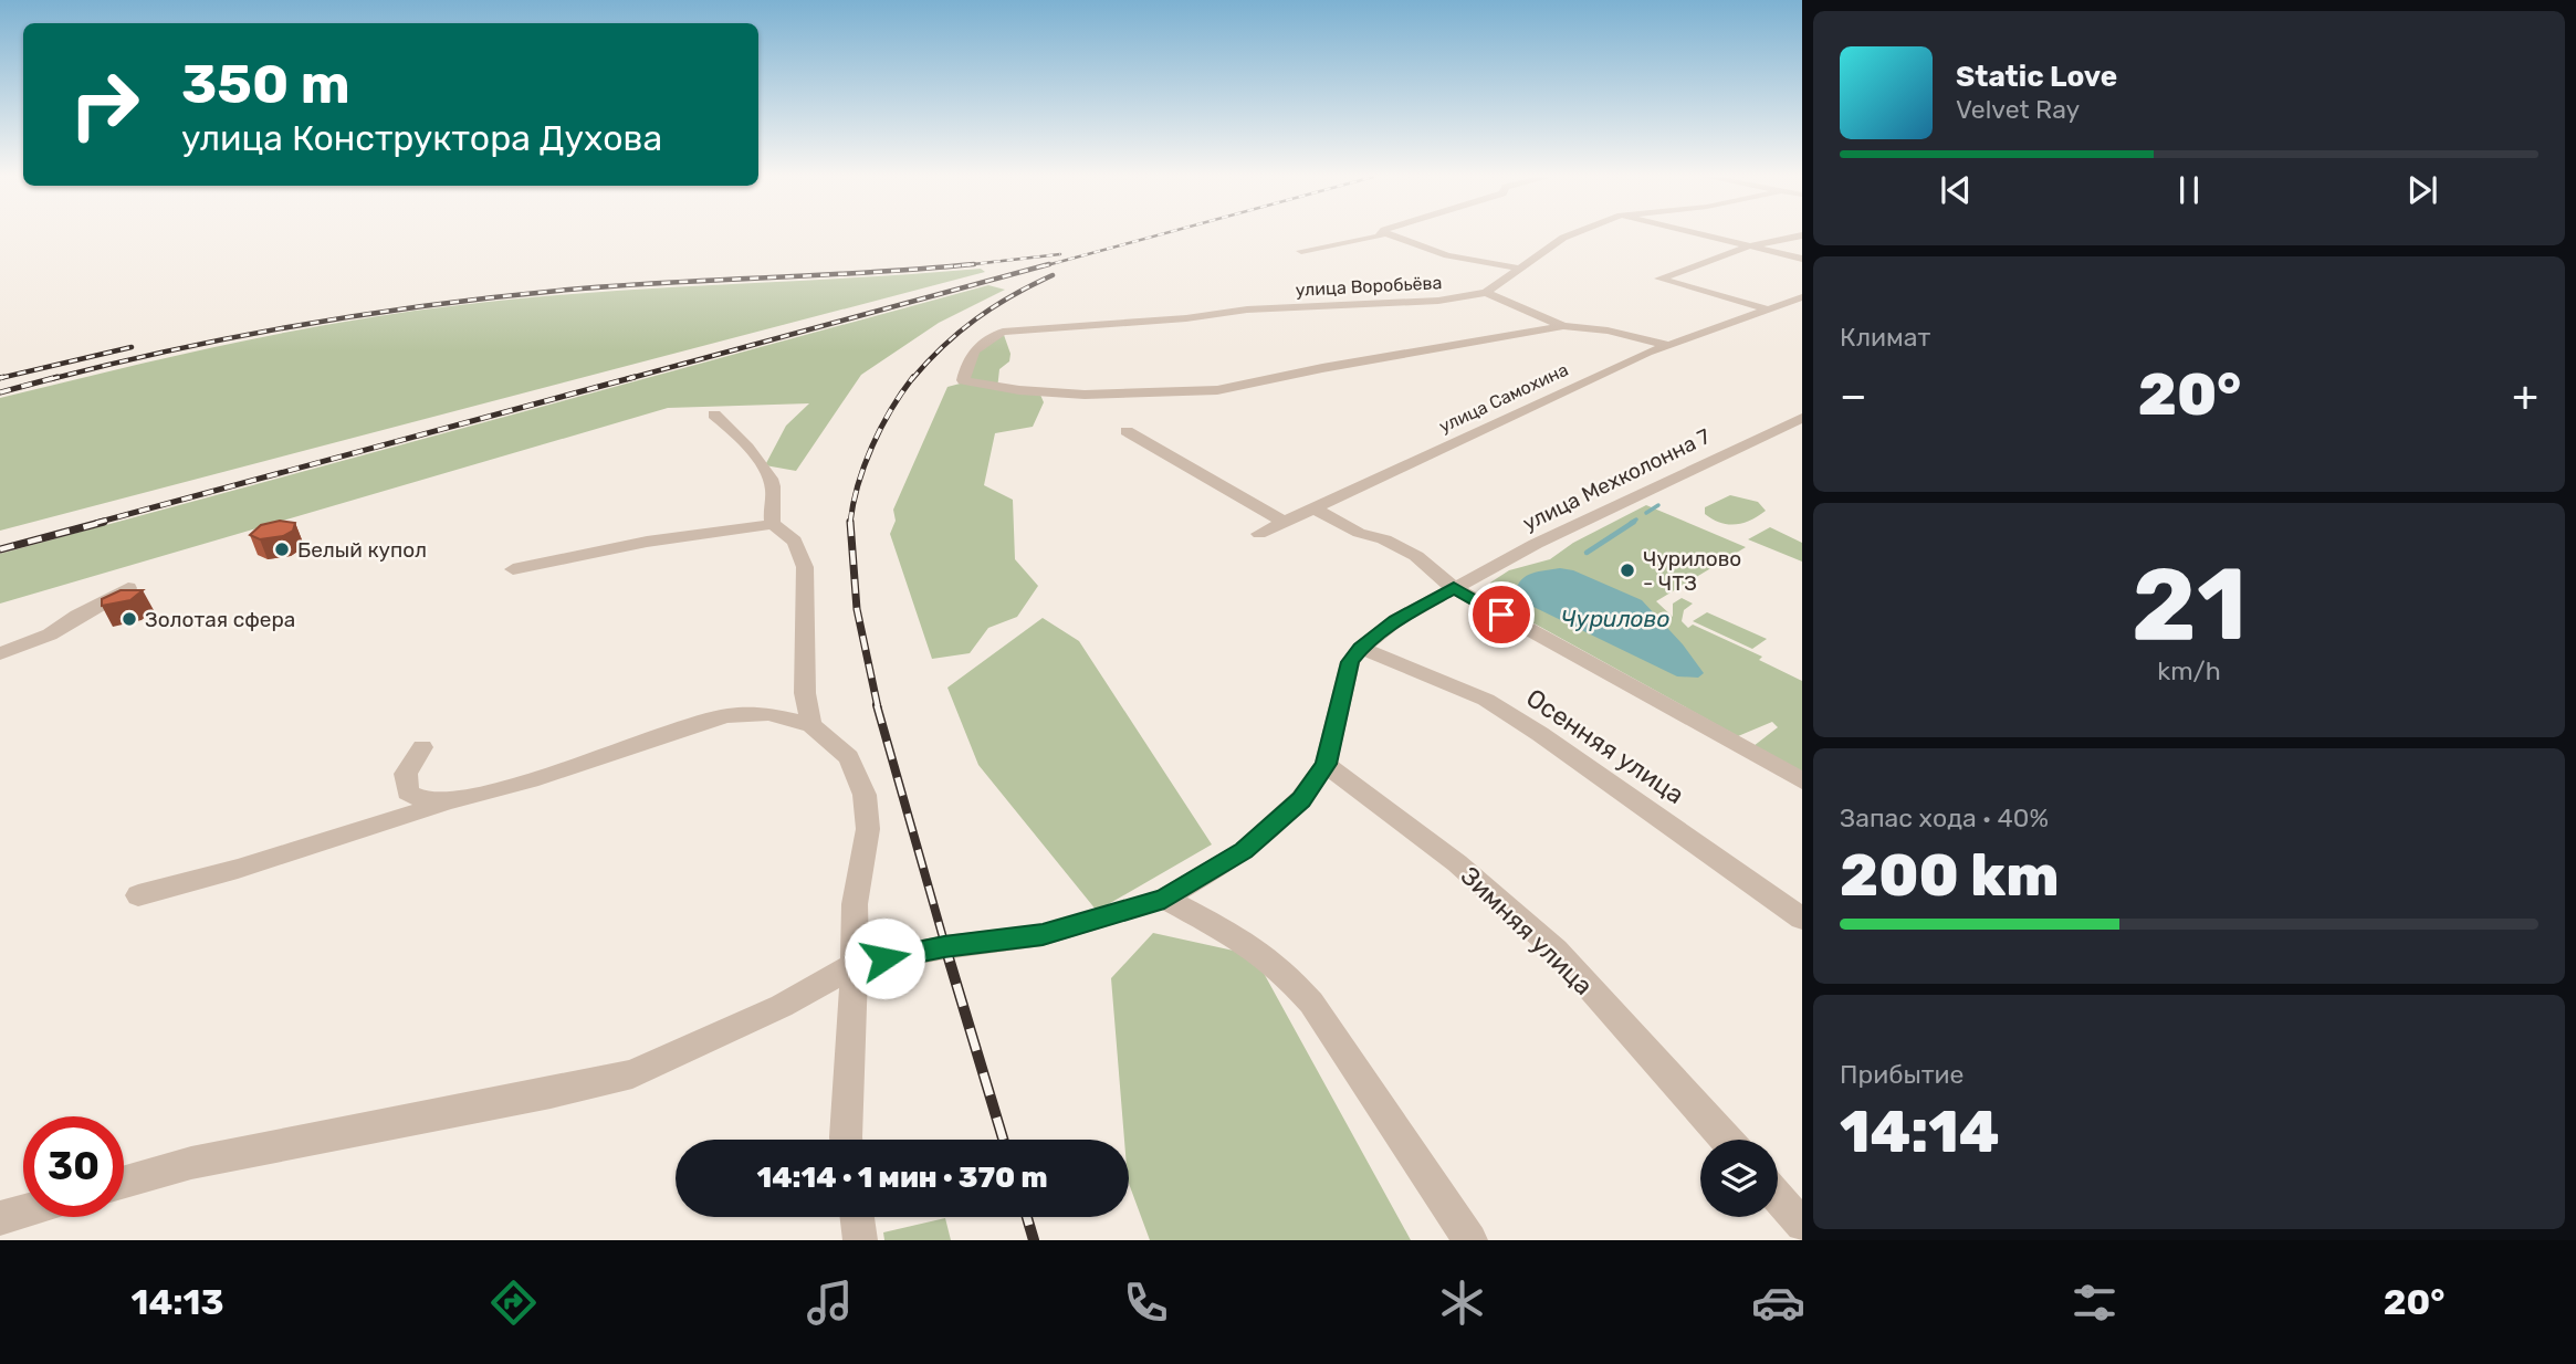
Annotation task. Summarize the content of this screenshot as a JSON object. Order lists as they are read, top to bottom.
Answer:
{
  "streets": {
    "street": [
      "улица Воробьёва",
      "улица Самохина",
      "улица Мехколонна 7",
      "Осенняя улица",
      "Зимняя улица"
    ]
  },
  "crossings": [
    ["улица Мехколонна 7", "Осенняя улица"]
  ],
  "water": ["Чурилово"],
  "places": ["Белый купол", "Чурилово - ЧТЗ", "Золотая сфера"],
  "page": {
    "turn": ["350 m", "улица Конструктора Духова"],
    "song": ["Static Love", "Velvet Ray"],
    "tile": [
      "Климат",
      ["21", "km/h"],
      ["Запас хода · 40%", "200 km"],
      ["Прибытие", "14:14"]
    ],
    "heat": ["−", "20°", "+"],
    "limit": "30",
    "trip": "14:14 · 1 мин · 370 m",
    "tabs": ["14:13", "20°"]
  }
}
